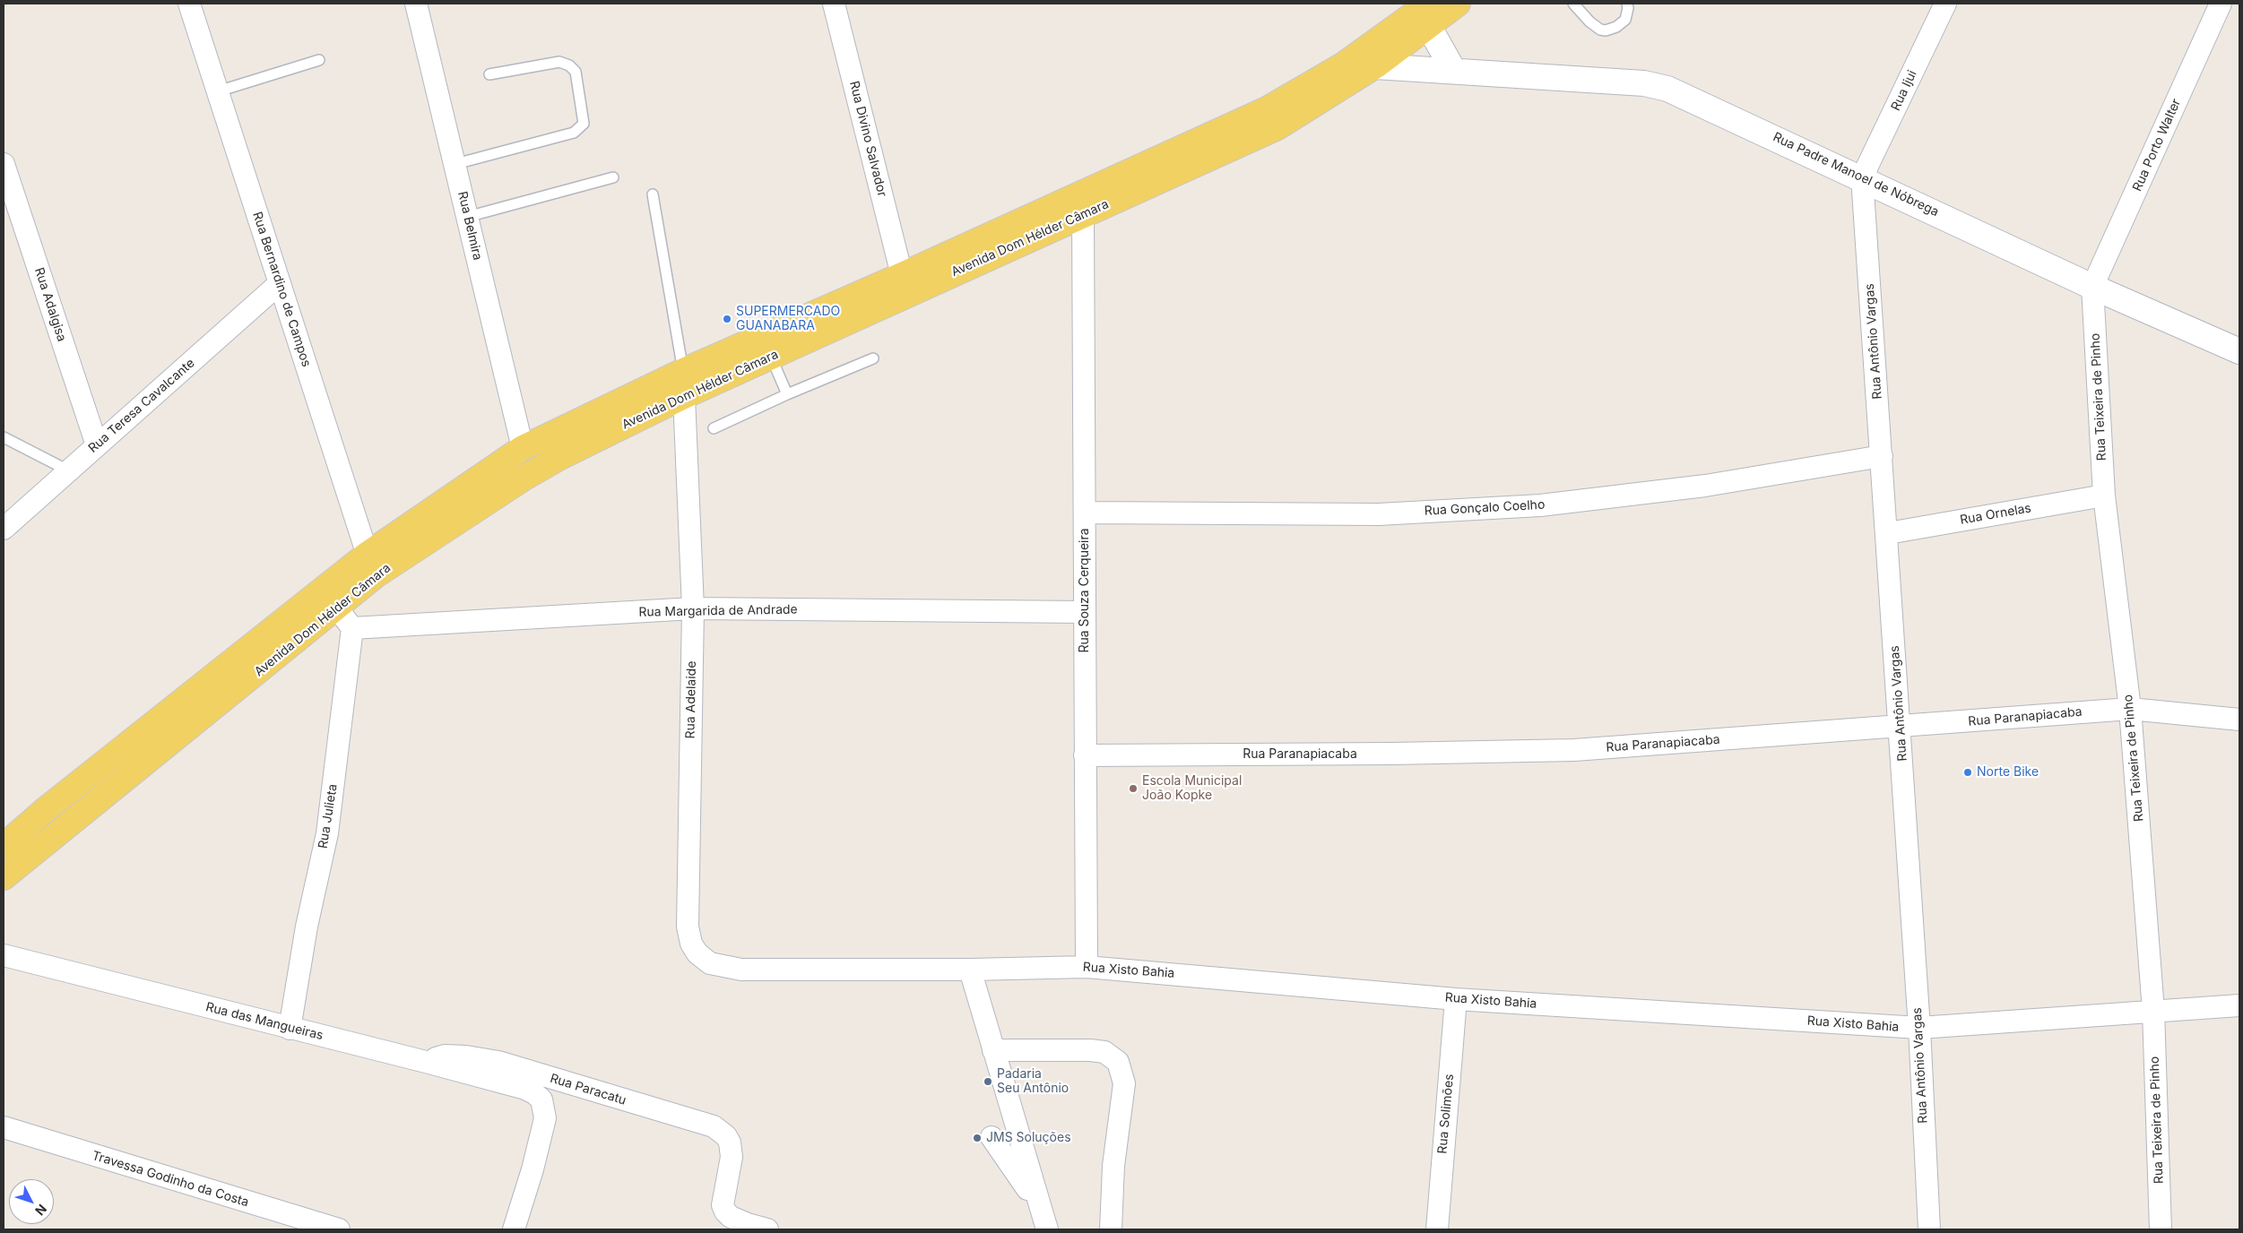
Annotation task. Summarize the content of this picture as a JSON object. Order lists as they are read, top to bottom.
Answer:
{
  "streets": {
    "main road": ["Rua Padre Manoel de Nóbrega", "Avenida Dom Hélder Câmara"],
    "street": [
      "Rua Ijui",
      "Rua Divino Salvador",
      "Rua Porto Walter",
      "Rua Belmira",
      "Rua Bernardino de Campos",
      "Rua Adalgisa",
      "Rua Antônio Vargas",
      "Rua Teixeira de Pinho",
      "Rua Teresa Cavalcante",
      "Rua Gonçalo Coelho",
      "Rua Ornelas",
      "Rua Souza Cerqueira",
      "Rua Margarida de Andrade",
      "Rua Adelaide",
      "Rua Paranapiacaba",
      "Rua Julieta",
      "Rua Xisto Bahia",
      "Rua das Mangueiras",
      "Rua Paracatu",
      "Rua Solimões",
      "Travessa Godinho da Costa"
    ]
  },
  "crossings": [
    ["Rua Ijui", "Rua Padre Manoel de Nóbrega"],
    ["Rua Ijui", "Rua Antônio Vargas"],
    ["Rua Divino Salvador", "Avenida Dom Hélder Câmara"],
    ["Rua Porto Walter", "Rua Padre Manoel de Nóbrega"],
    ["Rua Porto Walter", "Rua Teixeira de Pinho"],
    ["Rua Padre Manoel de Nóbrega", "Avenida Dom Hélder Câmara"],
    ["Rua Padre Manoel de Nóbrega", "Rua Antônio Vargas"],
    ["Rua Padre Manoel de Nóbrega", "Rua Teixeira de Pinho"],
    ["Rua Belmira", "Avenida Dom Hélder Câmara"],
    ["Avenida Dom Hélder Câmara", "Rua Bernardino de Campos"],
    ["Avenida Dom Hélder Câmara", "Rua Souza Cerqueira"],
    ["Avenida Dom Hélder Câmara", "Rua Adelaide"],
    ["Rua Bernardino de Campos", "Rua Teresa Cavalcante"],
    ["Rua Adalgisa", "Rua Teresa Cavalcante"],
    ["Rua Antônio Vargas", "Rua Gonçalo Coelho"],
    ["Rua Antônio Vargas", "Rua Ornelas"],
    ["Rua Antônio Vargas", "Rua Paranapiacaba"],
    ["Rua Antônio Vargas", "Rua Xisto Bahia"],
    ["Rua Teixeira de Pinho", "Rua Ornelas"],
    ["Rua Teixeira de Pinho", "Rua Paranapiacaba"],
    ["Rua Teixeira de Pinho", "Rua Xisto Bahia"],
    ["Rua Gonçalo Coelho", "Rua Souza Cerqueira"],
    ["Rua Souza Cerqueira", "Rua Margarida de Andrade"],
    ["Rua Souza Cerqueira", "Rua Paranapiacaba"],
    ["Rua Souza Cerqueira", "Rua Xisto Bahia"],
    ["Rua Margarida de Andrade", "Rua Adelaide"],
    ["Rua Margarida de Andrade", "Rua Julieta"],
    ["Rua Adelaide", "Rua Xisto Bahia"],
    ["Rua Julieta", "Rua das Mangueiras"],
    ["Rua Xisto Bahia", "Rua Solimões"],
    ["Rua das Mangueiras", "Rua Paracatu"]
  ],
  "places": [
    "SUPERMERCADO GUANABARA",
    "Norte Bike",
    "Escola Municipal João Kopke",
    "Padaria Seu Antônio",
    "JMS Soluções"
  ],
  "north": "bottom right"
}
